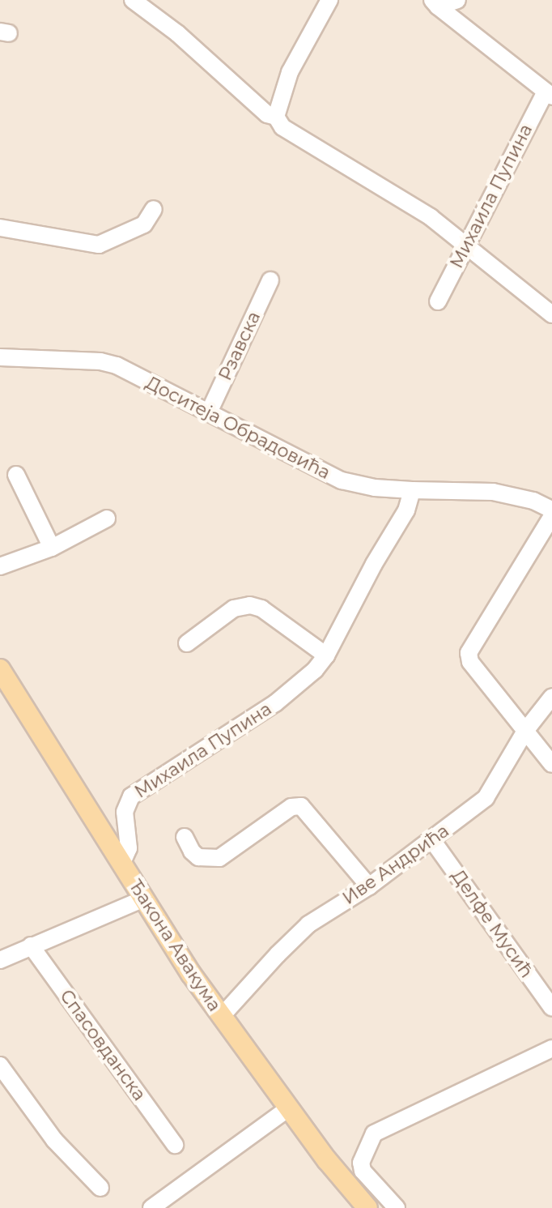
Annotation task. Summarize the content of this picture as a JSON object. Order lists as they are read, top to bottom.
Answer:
{
  "streets": {
    "main road": ["Ђакона Авакума"],
    "street": [
      "Михаила Пупина",
      "Рзавска",
      "Доситеја Обрадовића",
      "Иве Андрића",
      "Делфе Мусић",
      "Спасовданска"
    ]
  },
  "crossings": [
    ["Михаила Пупина", "Доситеја Обрадовића"],
    ["Михаила Пупина", "Ђакона Авакума"],
    ["Рзавска", "Доситеја Обрадовића"],
    ["Иве Андрића", "Делфе Мусић"],
    ["Иве Андрића", "Ђакона Авакума"]
  ]
}
